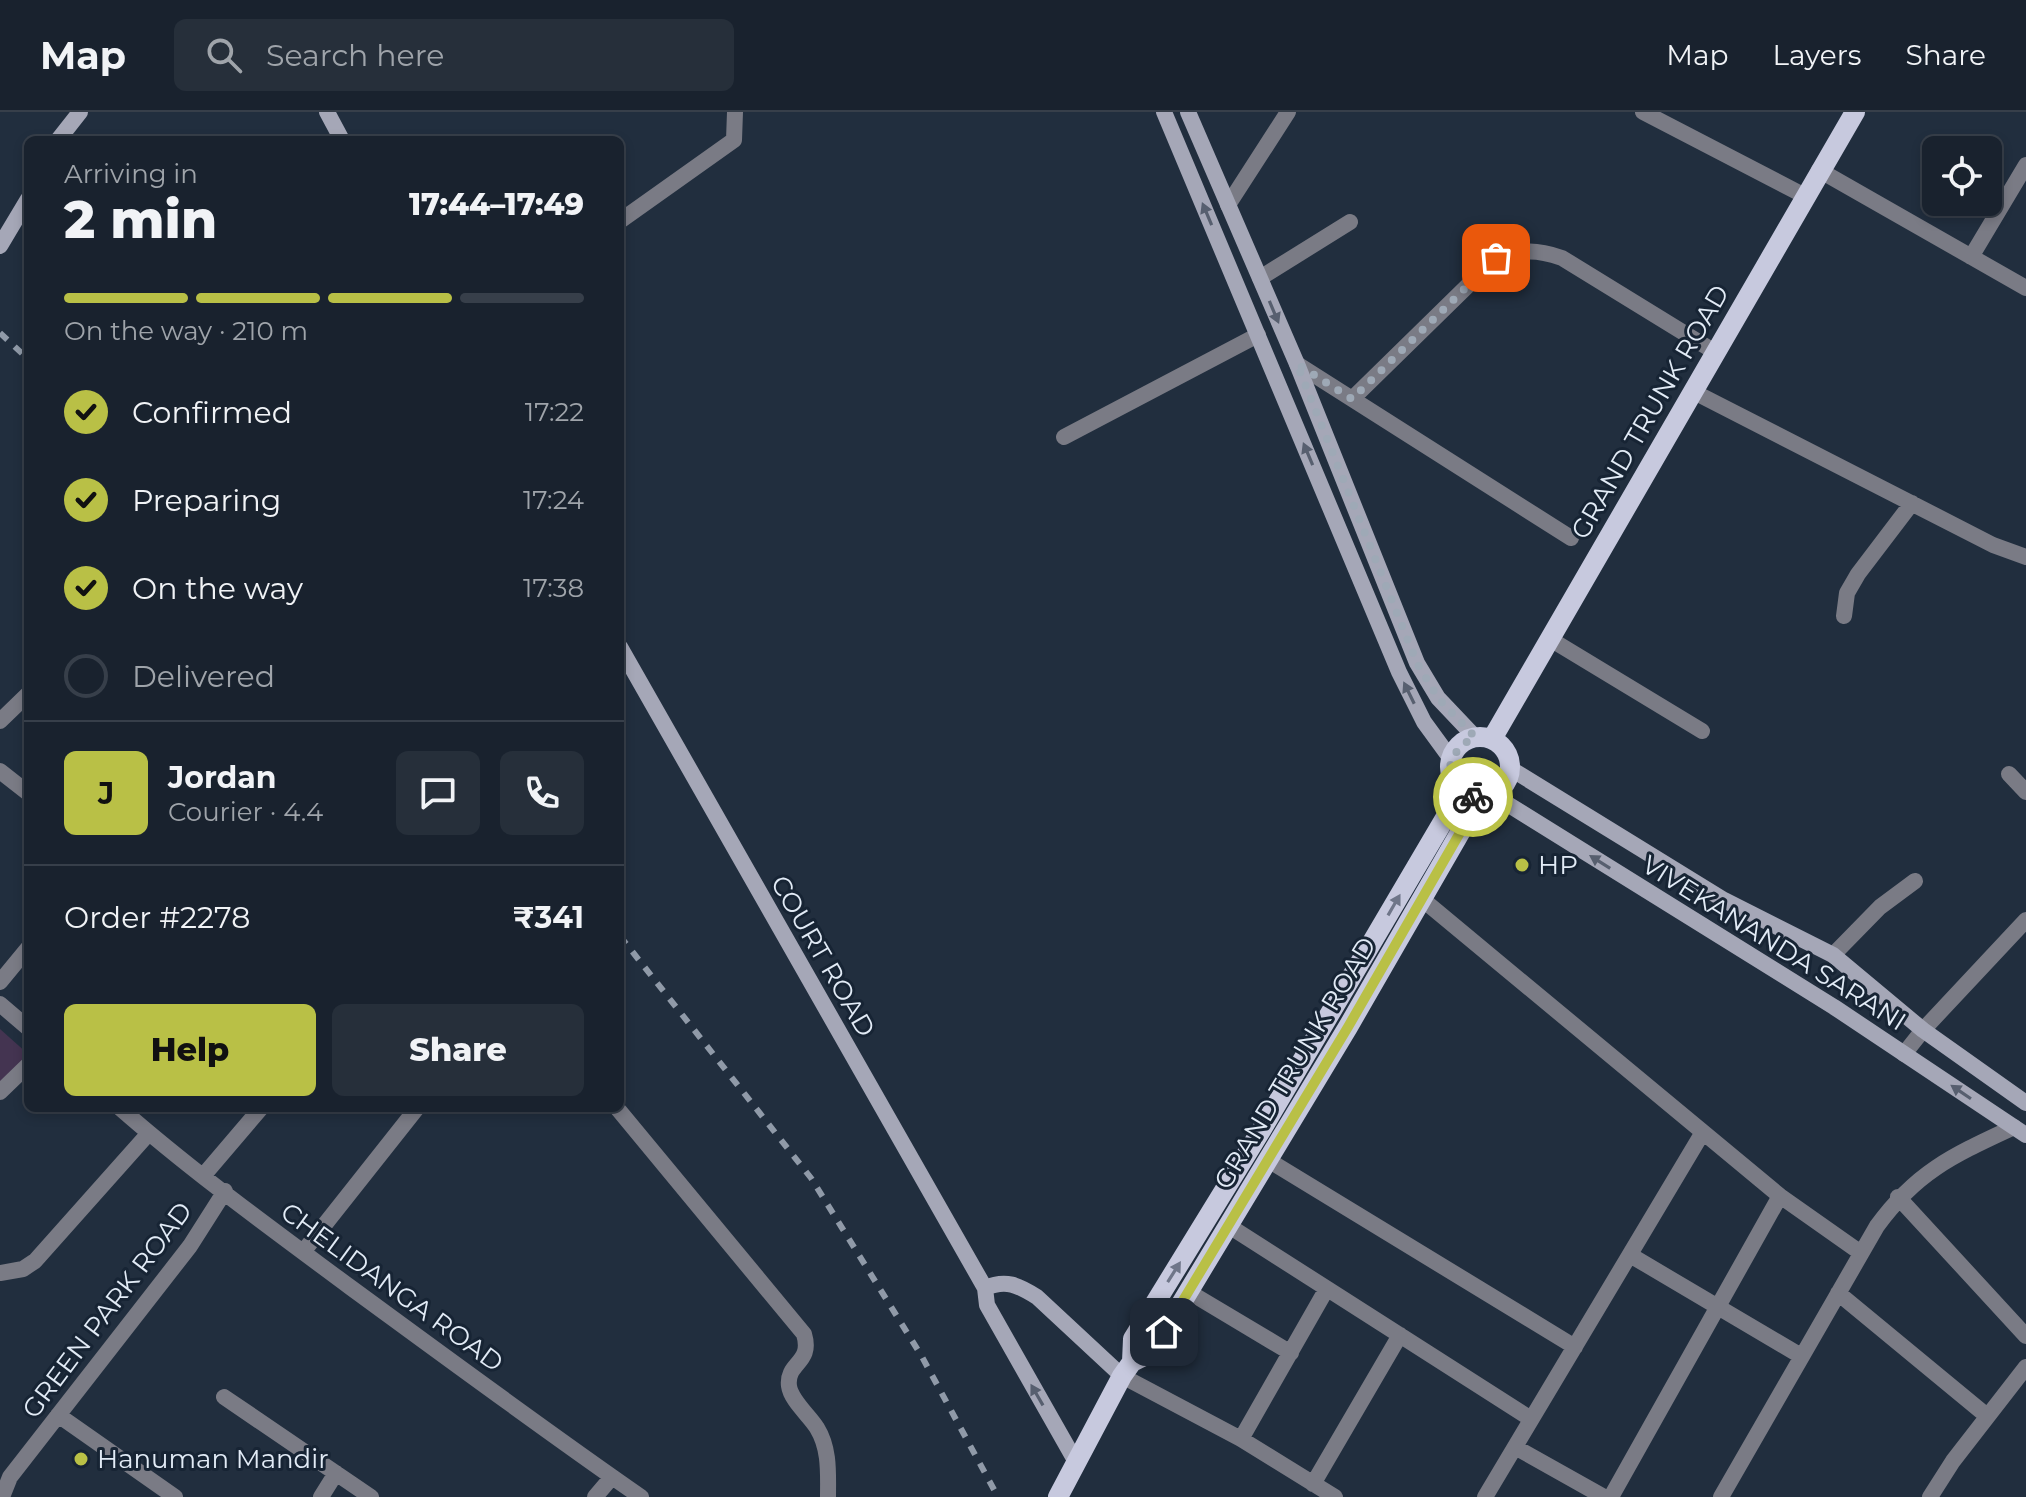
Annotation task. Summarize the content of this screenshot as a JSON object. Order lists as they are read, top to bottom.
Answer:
{
  "streets": {
    "main road": ["GRAND TRUNK ROAD"],
    "street": [
      "VIVEKANANDA SARANI",
      "COURT ROAD",
      "CHELIDANGA ROAD",
      "GREEN PARK ROAD"
    ]
  },
  "crossings": [
    ["GRAND TRUNK ROAD", "VIVEKANANDA SARANI"],
    ["CHELIDANGA ROAD", "GREEN PARK ROAD"]
  ],
  "places": ["HP", "Hanuman Mandir"],
  "page": {
    "header": "Map",
    "search": "Search here",
    "nav": ["Map", "Layers", "Share"],
    "heading": ["2 min", "Arriving in", "17:44–17:49"],
    "panel": [
      "Jordan",
      "Courier · 4.4",
      "Order #2278",
      "₹341"
    ],
    "bar": "On the way · 210 m",
    "list": [
      ["Confirmed", "17:22"],
      ["Preparing", "17:24"],
      ["On the way", "17:38"],
      "Delivered"
    ],
    "round": "J",
    "buttons": ["Help", "Share"]
  }
}
